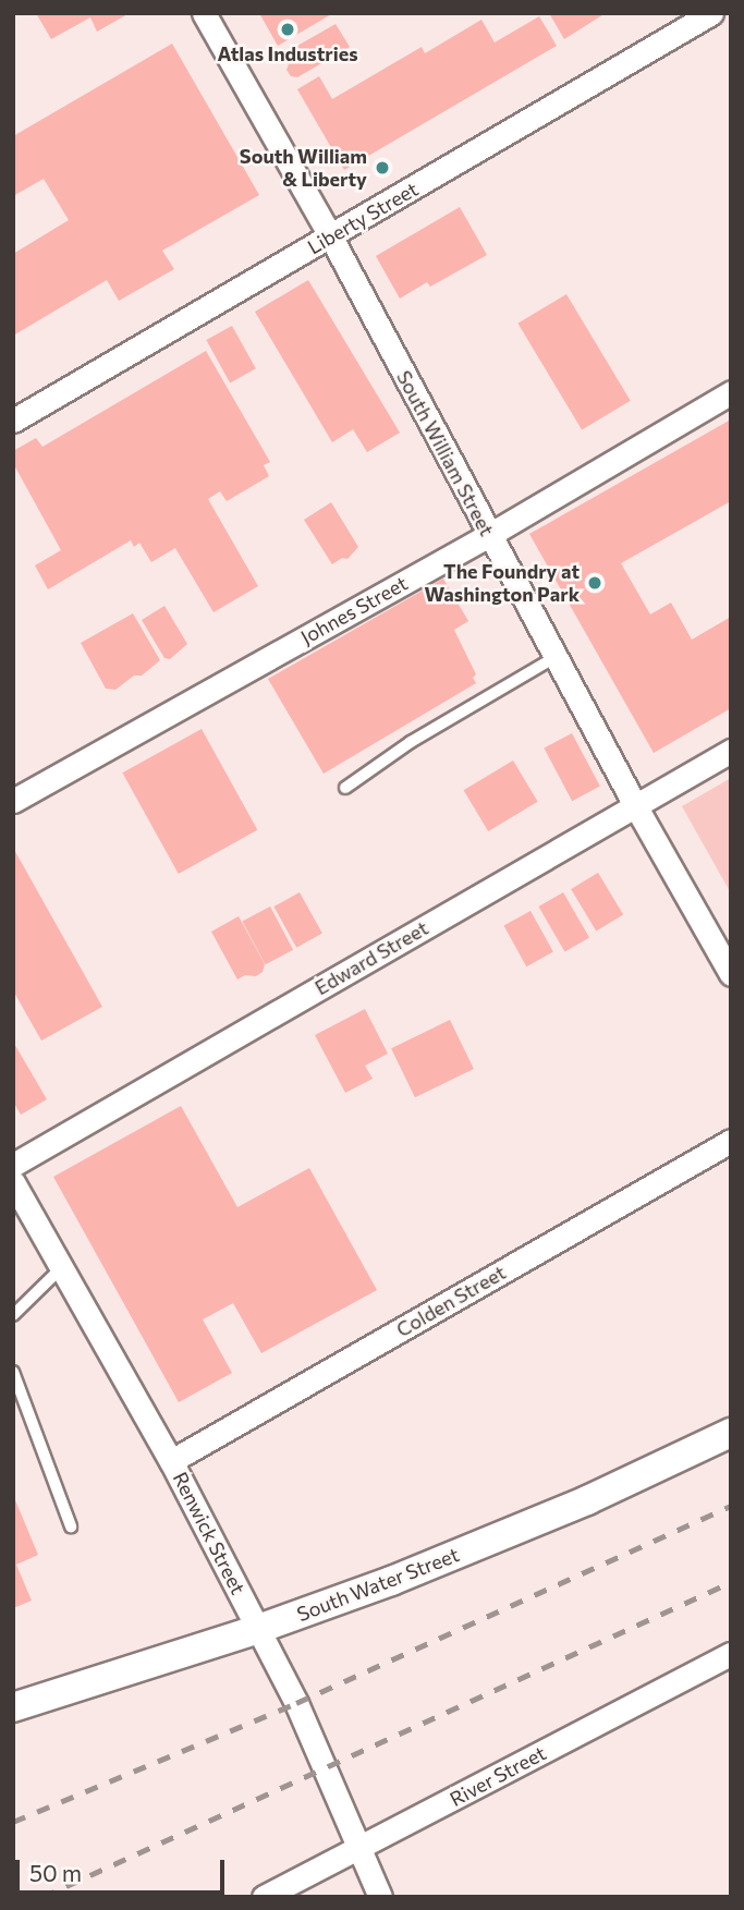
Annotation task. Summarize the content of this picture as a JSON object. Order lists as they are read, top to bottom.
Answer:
{
  "streets": {
    "street": [
      "Liberty Street",
      "South William Street",
      "Johnes Street",
      "Edward Street",
      "Colden Street",
      "Renwick Street",
      "South Water Street",
      "River Street"
    ]
  },
  "crossings": [
    ["Liberty Street", "South William Street"],
    ["South William Street", "Johnes Street"],
    ["South William Street", "Edward Street"],
    ["Colden Street", "Renwick Street"],
    ["Renwick Street", "South Water Street"],
    ["Renwick Street", "River Street"]
  ],
  "places": ["Atlas Industries", "South William & Liberty", "The Foundry at Washington Park"],
  "scale_bar": "50 m"
}
